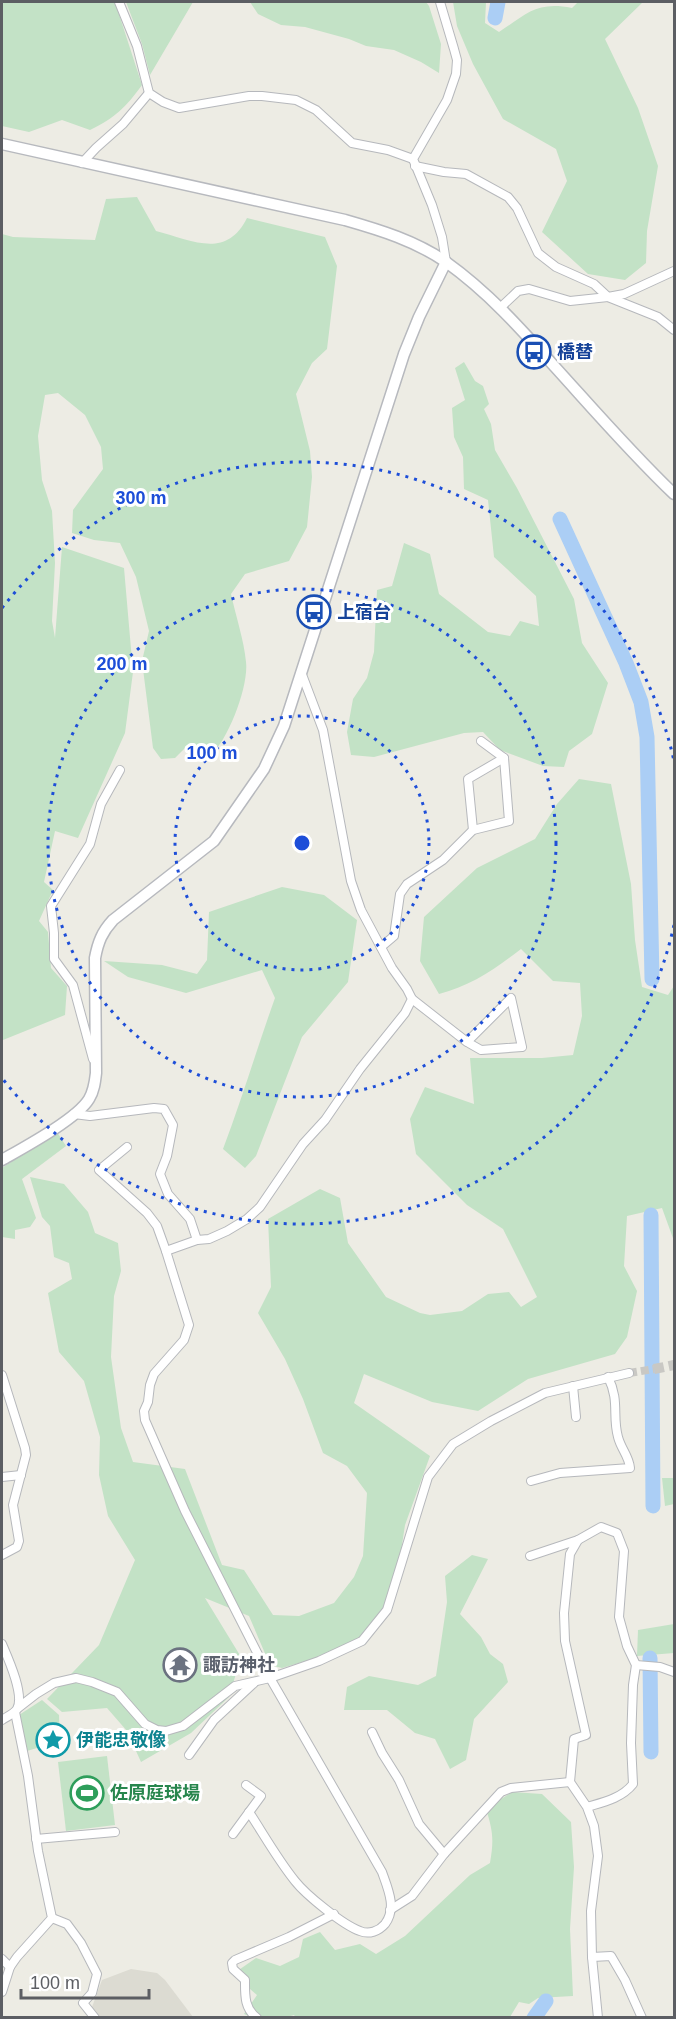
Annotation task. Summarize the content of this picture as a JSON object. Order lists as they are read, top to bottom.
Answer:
{
  "places": {
    "bus stop": ["橋替", "上宿台"],
    "temple": ["諏訪神社"],
    "place": ["伊能忠敬像"],
    "sports": ["佐原庭球場"]
  },
  "scale_bar": "100 m",
  "rings": ["300 m", "200 m", "100 m"]
}
